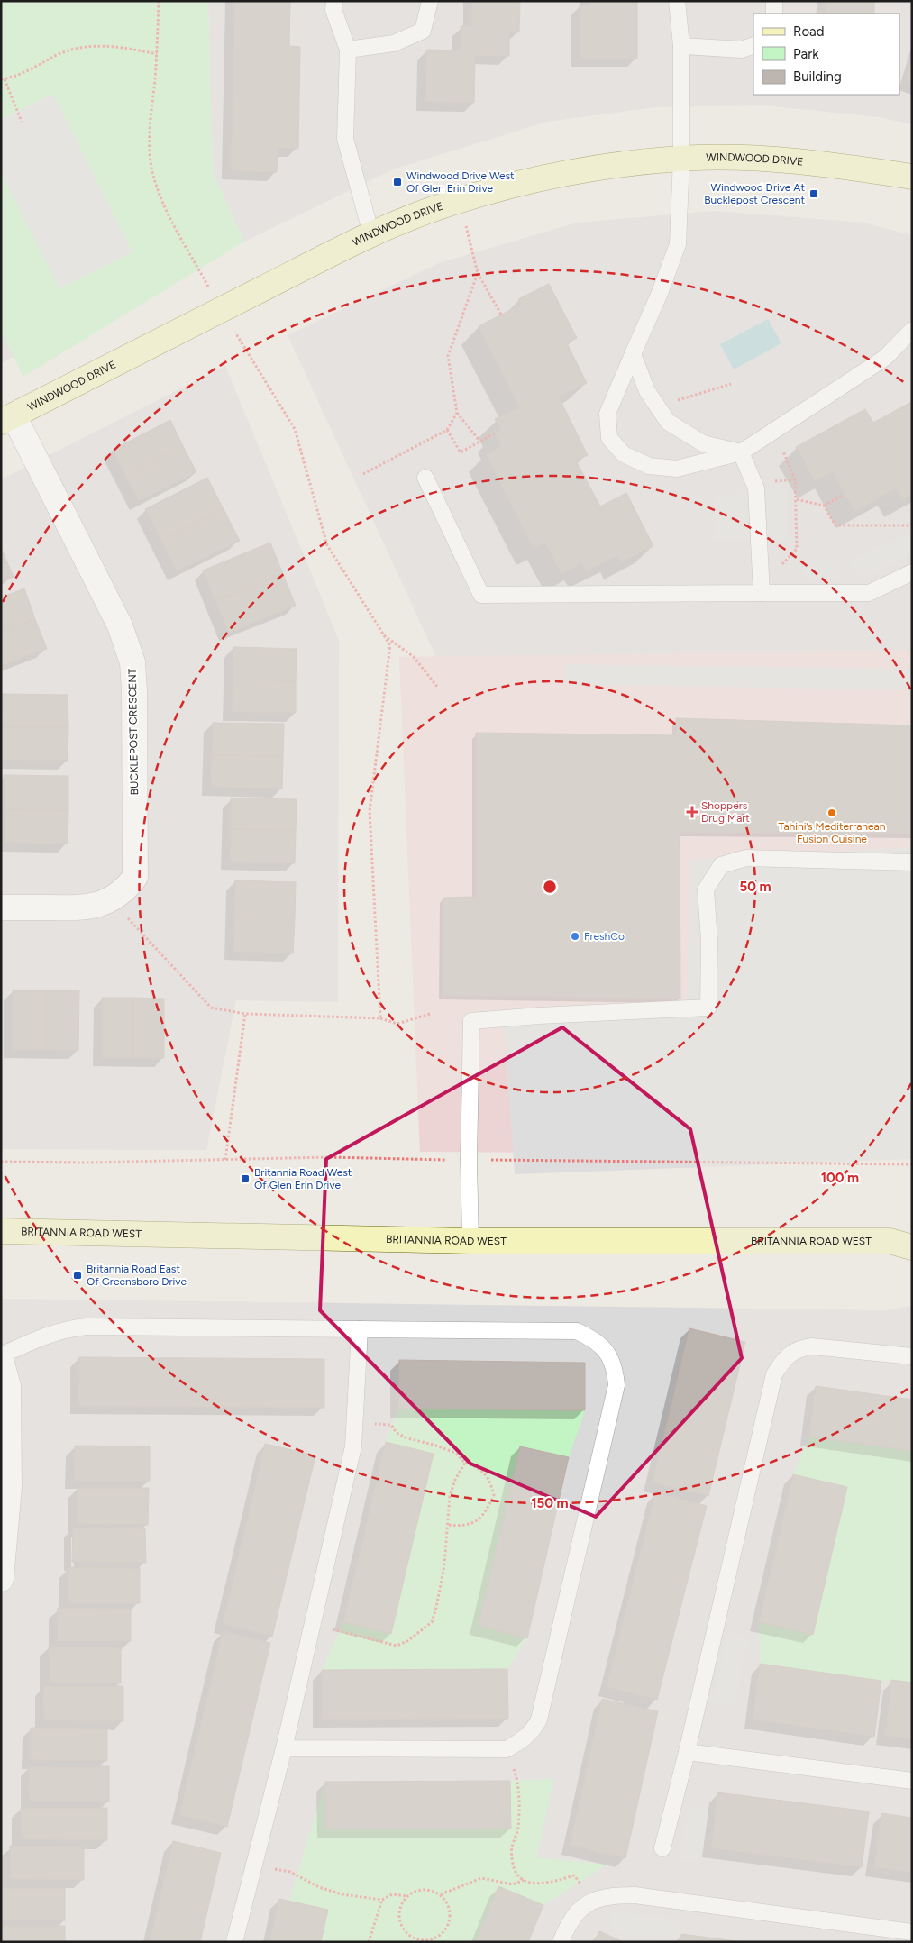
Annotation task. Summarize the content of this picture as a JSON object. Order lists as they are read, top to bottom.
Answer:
{
  "streets": {
    "street": ["WINDWOOD DRIVE", "BUCKLEPOST CRESCENT", "BRITANNIA ROAD WEST"]
  },
  "crossings": [
    ["WINDWOOD DRIVE", "BUCKLEPOST CRESCENT"]
  ],
  "places": {
    "transit": [
      "Windwood Drive West Of Glen Erin Drive",
      "Windwood Drive At Bucklepost Crescent",
      "Britannia Road West Of Glen Erin Drive",
      "Britannia Road East Of Greensboro Drive"
    ],
    "health": ["Shoppers Drug Mart"],
    "other": ["Tahini’s Mediterranean Fusion Cuisine", "FreshCo"]
  },
  "legend": ["Road", "Park", "Building"],
  "rings": ["50 m", "100 m", "150 m"]
}
